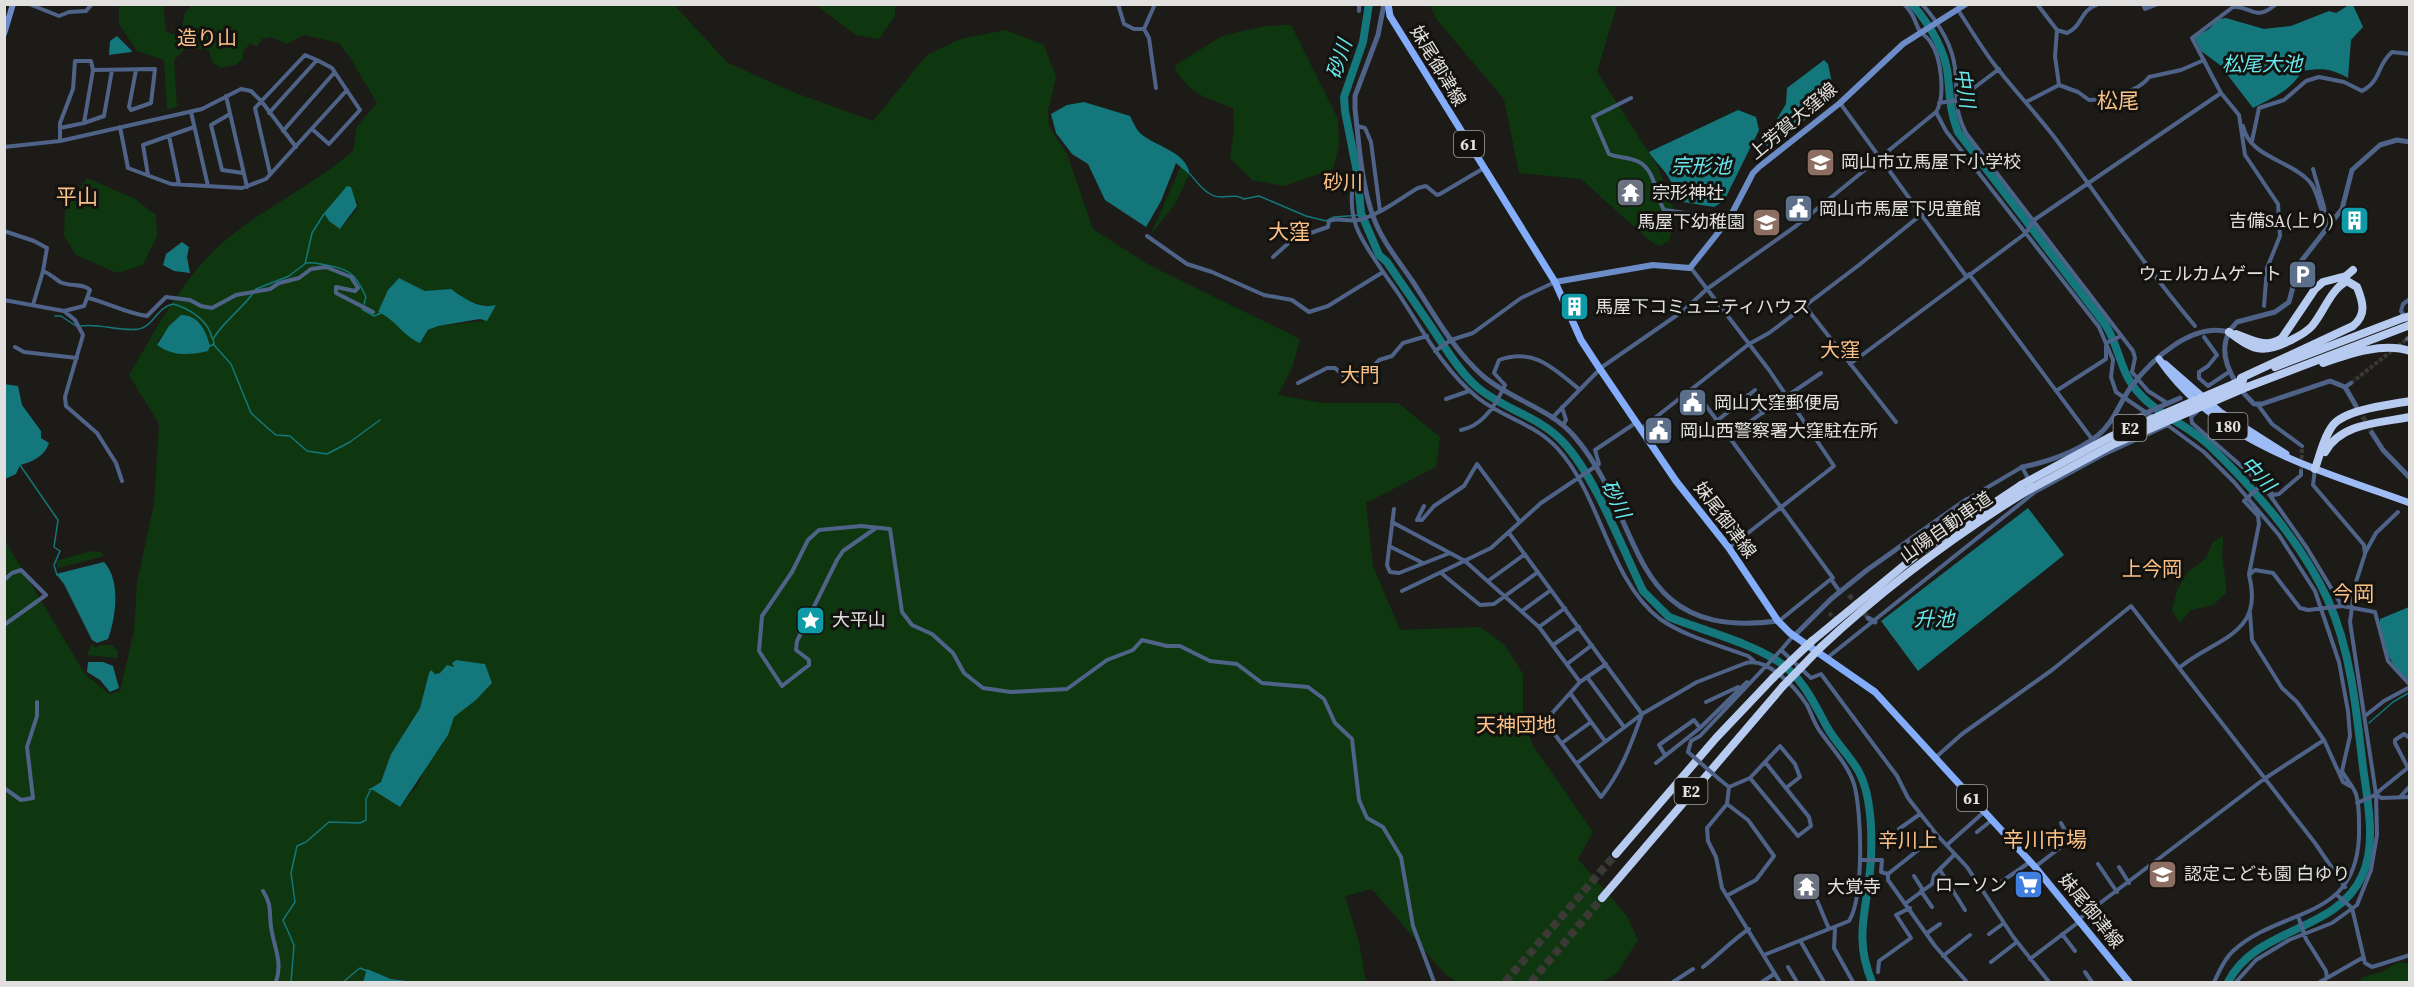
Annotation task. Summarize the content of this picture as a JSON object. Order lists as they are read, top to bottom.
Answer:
{
  "streets": {
    "highway": ["180", "E2", "山陽自動車道"],
    "main road": ["妹尾御津線", "上芳賀大窪線", "61"]
  },
  "districts": [
    "造り山",
    "松尾",
    "砂川",
    "平山",
    "大窪",
    "大窪",
    "大門",
    "上今岡",
    "今岡",
    "天神団地",
    "辛川上",
    "辛川市場"
  ],
  "water": [
    "砂川",
    "松尾大池",
    "中川",
    "宗形池",
    "升池"
  ],
  "places": {
    "school or university": ["岡山市立馬屋下小学校", "馬屋下幼稚園", "認定こども園 白ゆり"],
    "temple": ["宗形神社", "大覚寺"],
    "public building": ["岡山市馬屋下児童館", "岡山大窪郵便局", "岡山西警察署大窪駐在所"],
    "building": ["吉備SA(上り)", "馬屋下コミュニティハウス"],
    "parking": ["ウェルカムゲート"],
    "place": ["大平山"],
    "supermarket": ["ローソン"]
  }
}
